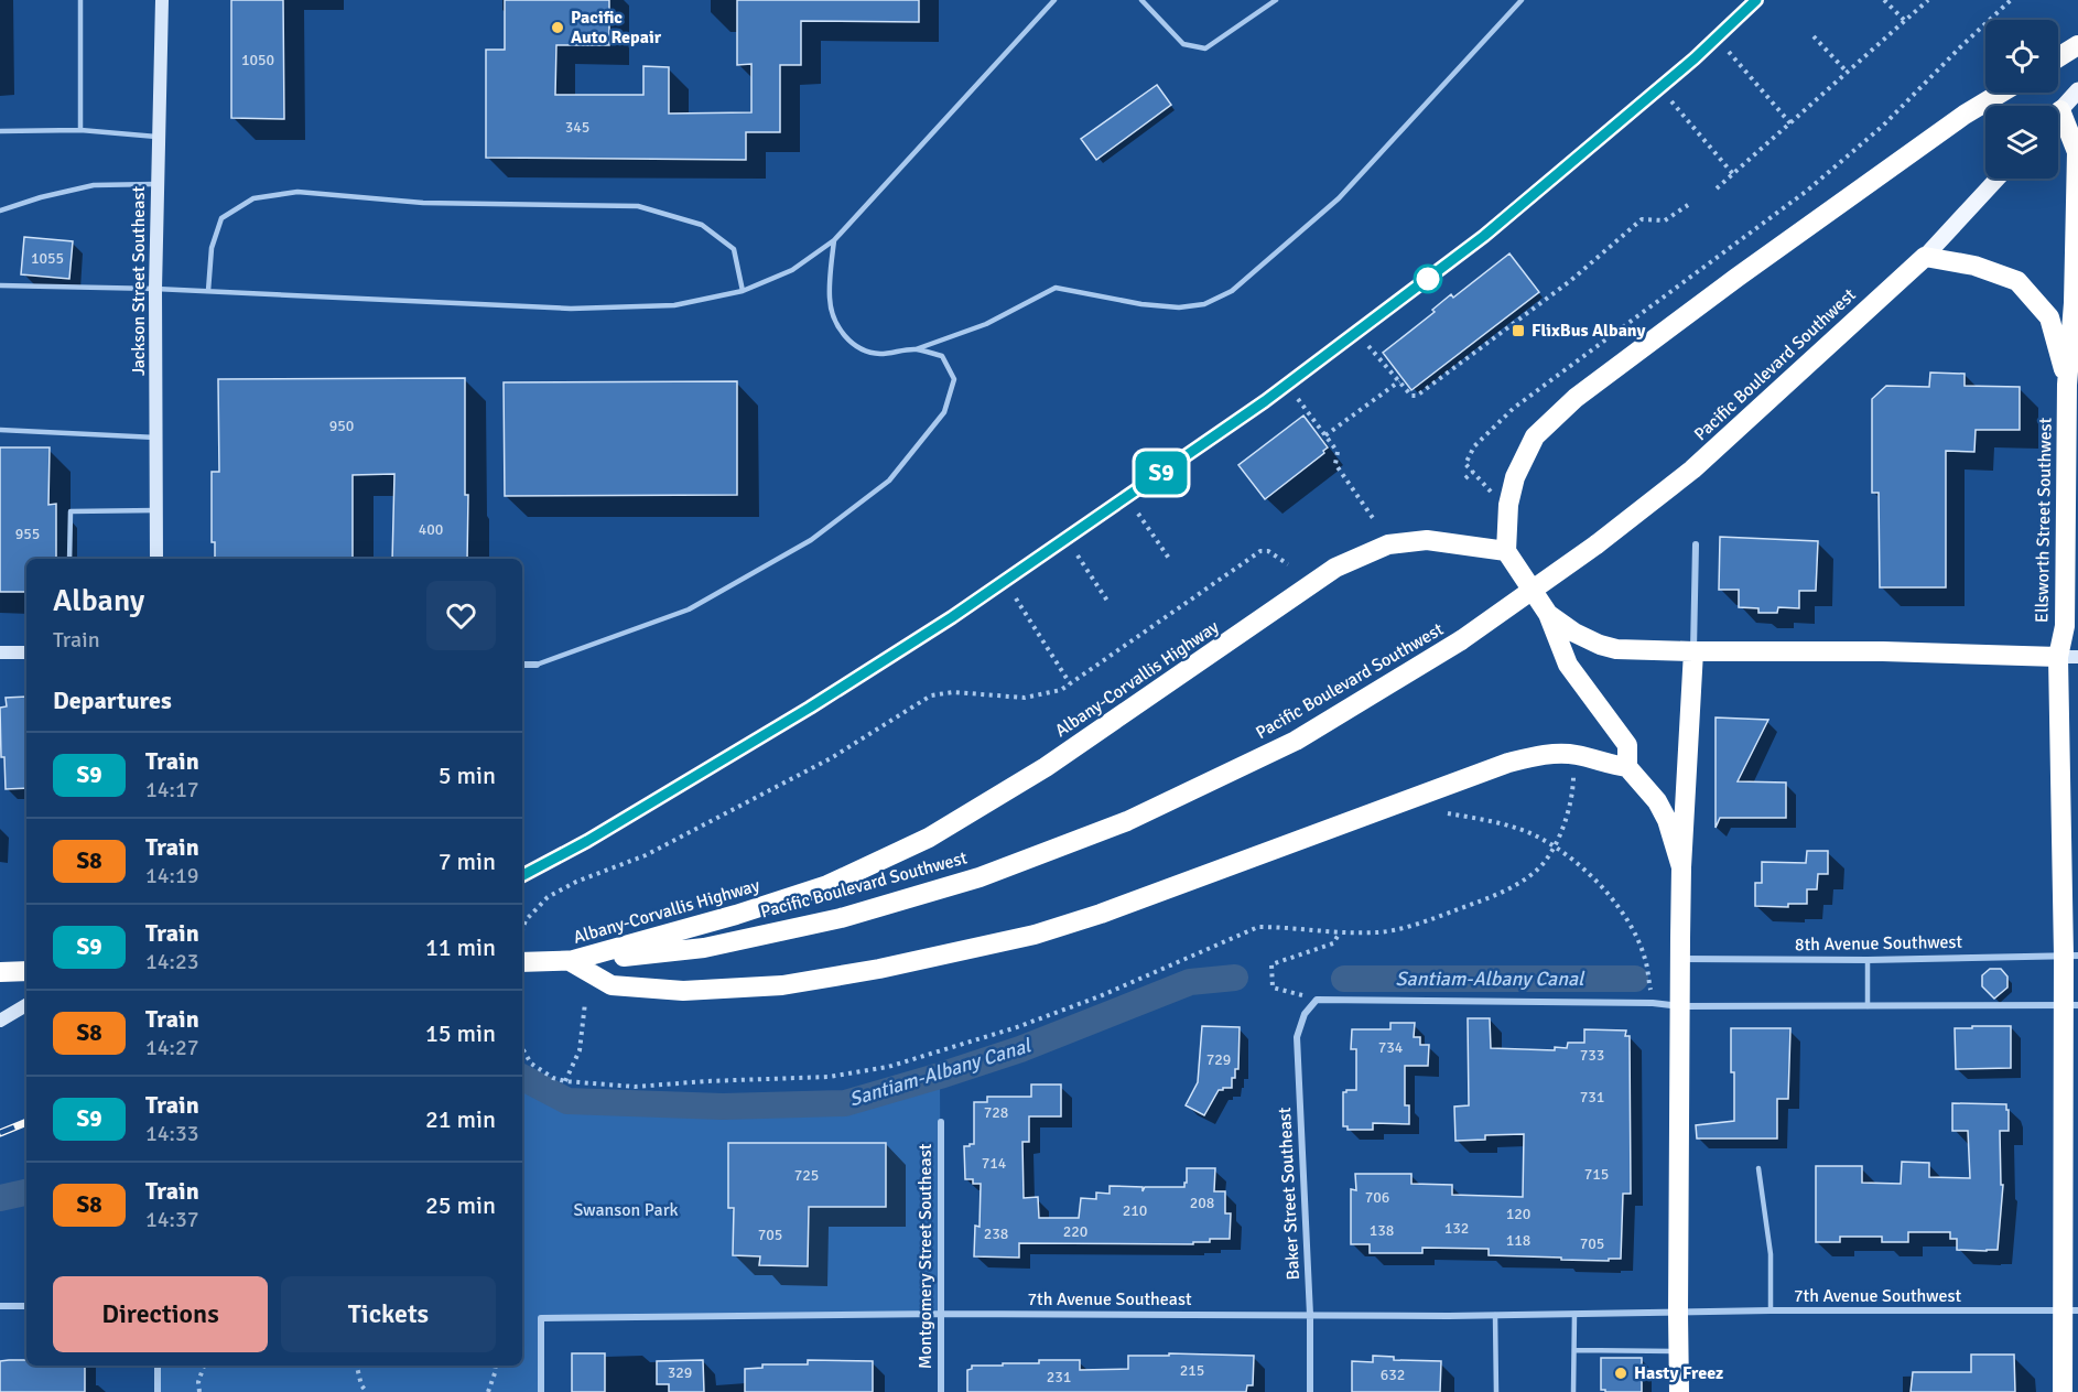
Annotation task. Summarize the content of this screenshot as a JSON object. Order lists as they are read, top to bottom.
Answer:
{
  "streets": {
    "highway": ["Pacific Boulevard Southwest", "Ellsworth Street Southwest", "Albany-Corvallis Highway"],
    "street": [
      "Jackson Street Southeast",
      "8th Avenue Southwest",
      "Baker Street Southeast",
      "Montgomery Street Southeast",
      "7th Avenue Southwest",
      "7th Avenue Southeast"
    ]
  },
  "crossings": [
    ["Pacific Boulevard Southwest", "Albany-Corvallis Highway"],
    ["Ellsworth Street Southwest", "8th Avenue Southwest"],
    ["Ellsworth Street Southwest", "7th Avenue Southwest"],
    ["Baker Street Southeast", "7th Avenue Southeast"],
    ["Montgomery Street Southeast", "7th Avenue Southeast"],
    ["7th Avenue Southwest", "7th Avenue Southeast"]
  ],
  "water": ["Santiam-Albany Canal"],
  "parks": ["Swanson Park"],
  "places": {
    "other": ["Pacific Auto Repair", "Hasty Freez"],
    "transit": ["FlixBus Albany"]
  },
  "house_numbers": [
    "1050",
    "345",
    "1055",
    "950",
    "400",
    "955",
    "734",
    "733",
    "729",
    "731",
    "728",
    "714",
    "715",
    "725",
    "706",
    "208",
    "210",
    "120",
    "132",
    "138",
    "220",
    "238",
    "705",
    "118",
    "705",
    "215",
    "329",
    "632",
    "231"
  ],
  "page": {
    "on_map": "S9",
    "heading": [
      ["Albany", "Train"],
      "Departures"
    ],
    "list": [
      {
        "mark": "S9",
        "name": "Train",
        "note": "14:17",
        "value": "5 min"
      },
      {
        "mark": "S8",
        "name": "Train",
        "note": "14:19",
        "value": "7 min"
      },
      {
        "mark": "S9",
        "name": "Train",
        "note": "14:23",
        "value": "11 min"
      },
      {
        "mark": "S8",
        "name": "Train",
        "note": "14:27",
        "value": "15 min"
      },
      {
        "mark": "S9",
        "name": "Train",
        "note": "14:33",
        "value": "21 min"
      },
      {
        "mark": "S8",
        "name": "Train",
        "note": "14:37",
        "value": "25 min"
      }
    ],
    "buttons": ["Directions", "Tickets"]
  }
}
